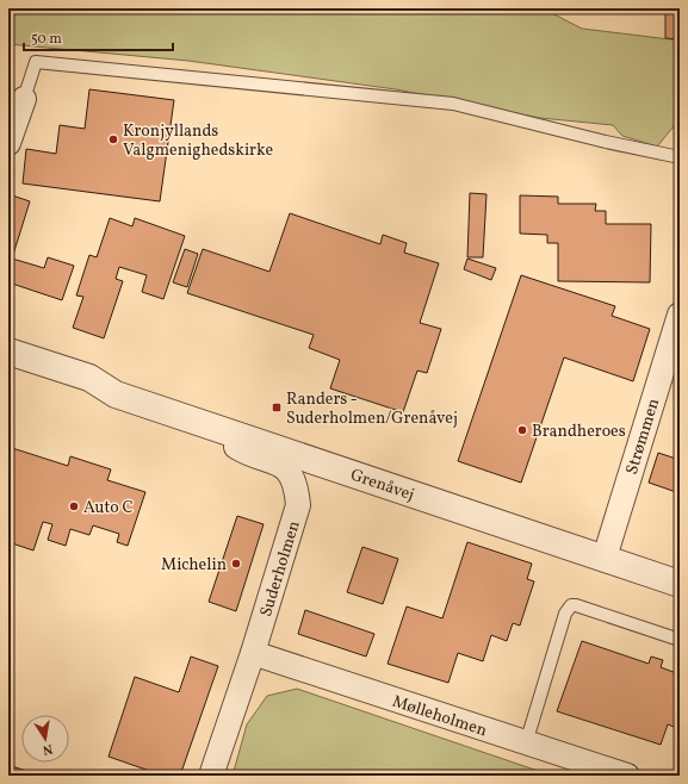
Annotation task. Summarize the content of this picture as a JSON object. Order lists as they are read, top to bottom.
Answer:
{
  "streets": {
    "street": [
      "Strømmen",
      "Grenåvej",
      "Suderholmen",
      "Mølleholmen"
    ]
  },
  "crossings": [
    ["Strømmen", "Grenåvej"],
    ["Grenåvej", "Suderholmen"],
    ["Suderholmen", "Mølleholmen"]
  ],
  "places": {
    "other": [
      "Kronjyllands Valgmenighedskirke",
      "Brandheroes",
      "Auto C",
      "Michelin"
    ],
    "transit": ["Randers - Suderholmen/Grenåvej"]
  },
  "scale_bar": "50 m",
  "north": "bottom"
}
